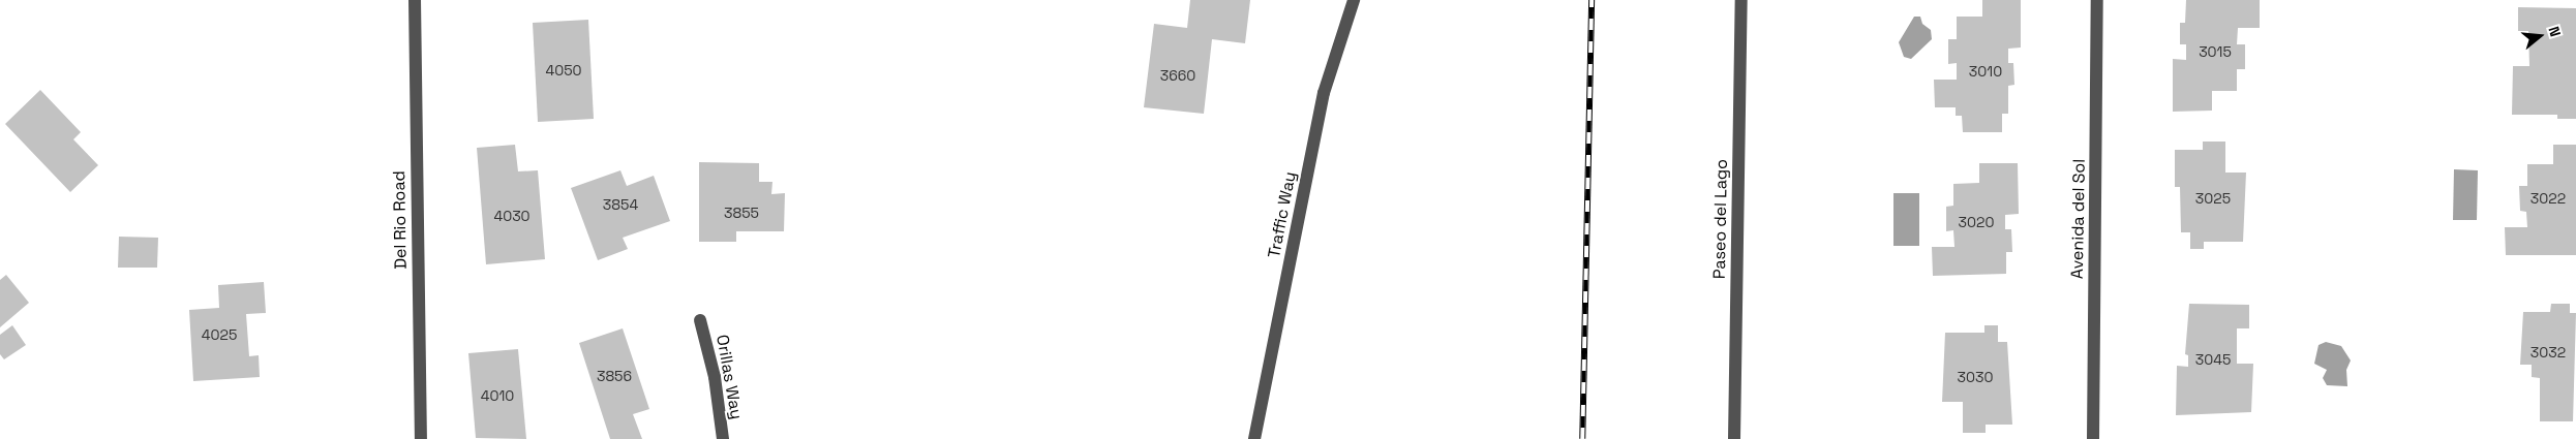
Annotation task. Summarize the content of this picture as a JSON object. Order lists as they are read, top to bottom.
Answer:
{
  "streets": {
    "street": [
      "Traffic Way",
      "Paseo del Lago",
      "Avenida del Sol",
      "Del Rio Road",
      "Orillas Way"
    ]
  },
  "house_numbers": [
    "3015",
    "4050",
    "3010",
    "3660",
    "3025",
    "3022",
    "3854",
    "3855",
    "4030",
    "3020",
    "4025",
    "3032",
    "3045",
    "3856",
    "3030",
    "4010"
  ],
  "north": "right"
}
